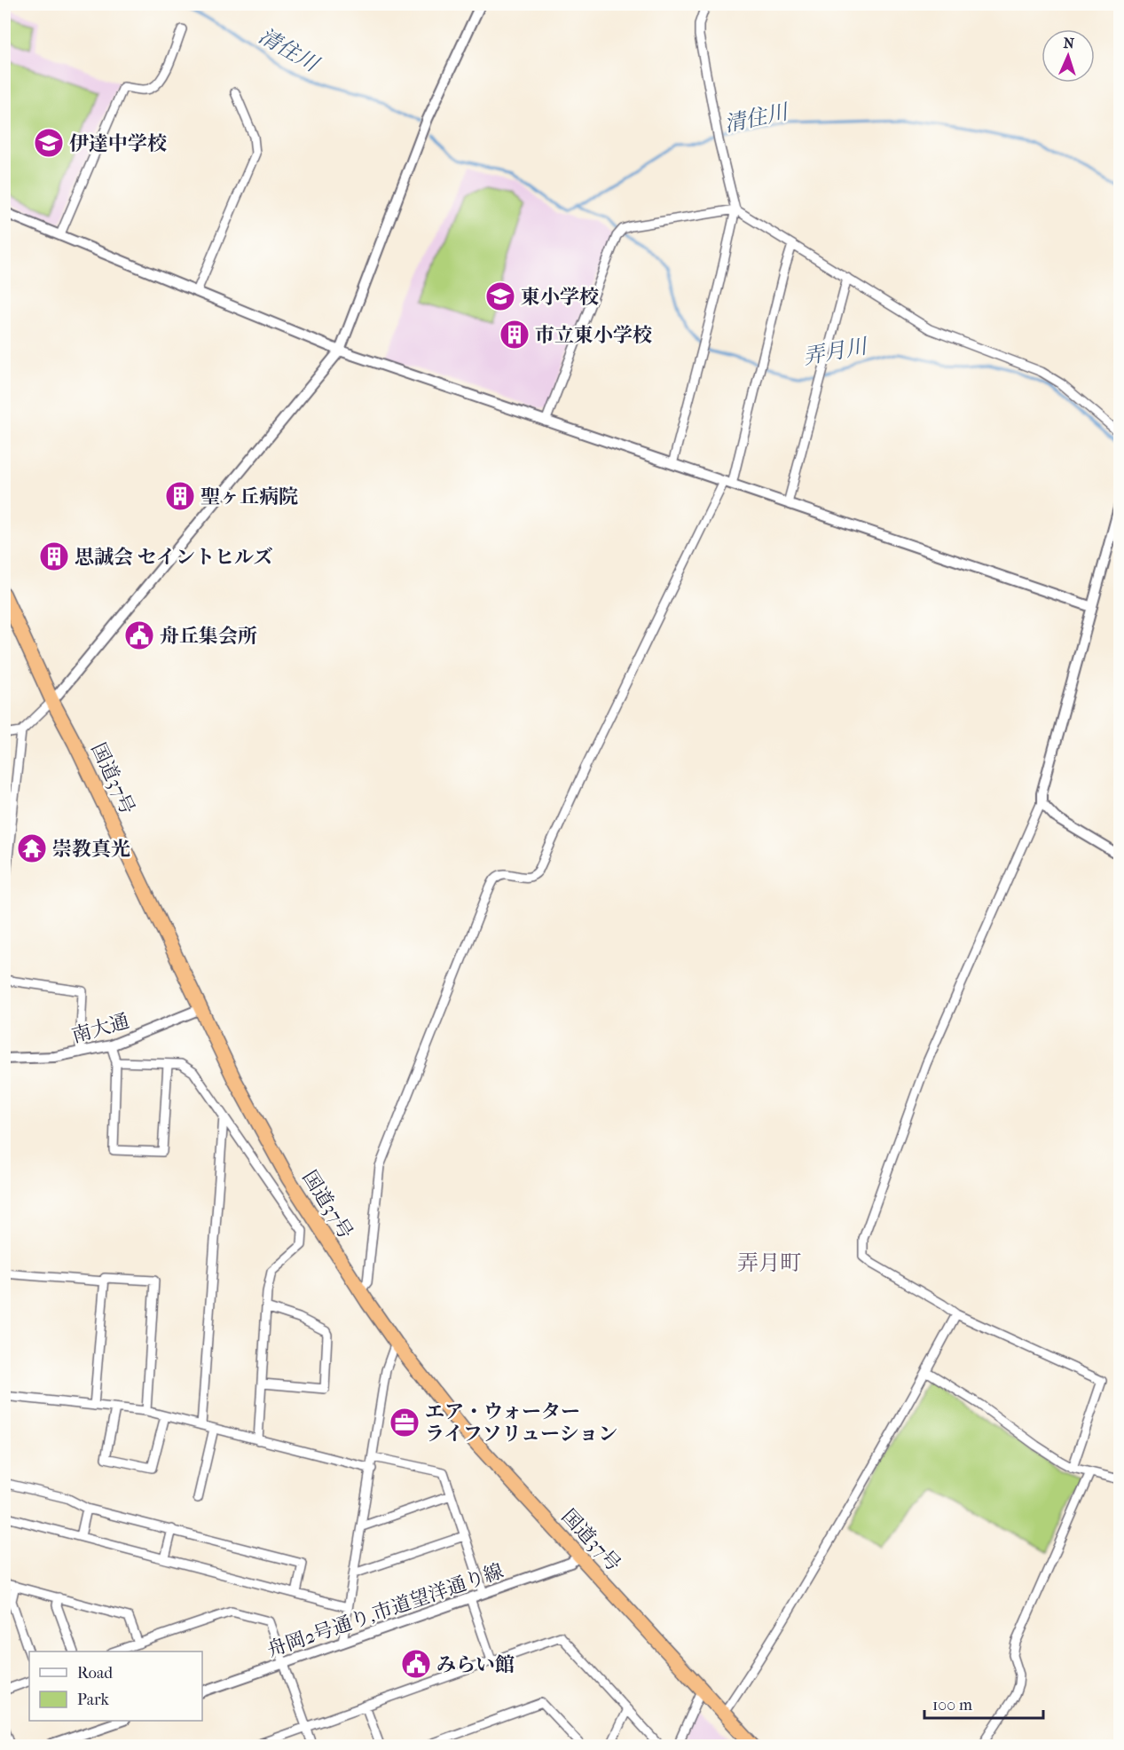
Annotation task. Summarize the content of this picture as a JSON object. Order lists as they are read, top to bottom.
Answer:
{
  "streets": {
    "highway": ["国道37号"],
    "street": ["南大通", "舟岡2号通り,市道望洋通り線"]
  },
  "crossings": [
    ["国道37号", "南大通"],
    ["国道37号", "舟岡2号通り,市道望洋通り線"]
  ],
  "districts": ["弄月町"],
  "water": ["清住川", "弄月川"],
  "places": {
    "school or university": ["伊達中学校", "東小学校"],
    "building": ["市立東小学校", "聖ヶ丘病院", "思誠会 セイントヒルズ"],
    "public building": ["舟丘集会所", "みらい館"],
    "temple": ["崇教真光"],
    "office": ["エア・ウォーター ライフソリューション"]
  },
  "legend": ["Road", "Park"],
  "scale_bar": "100 m",
  "north": "top"
}
